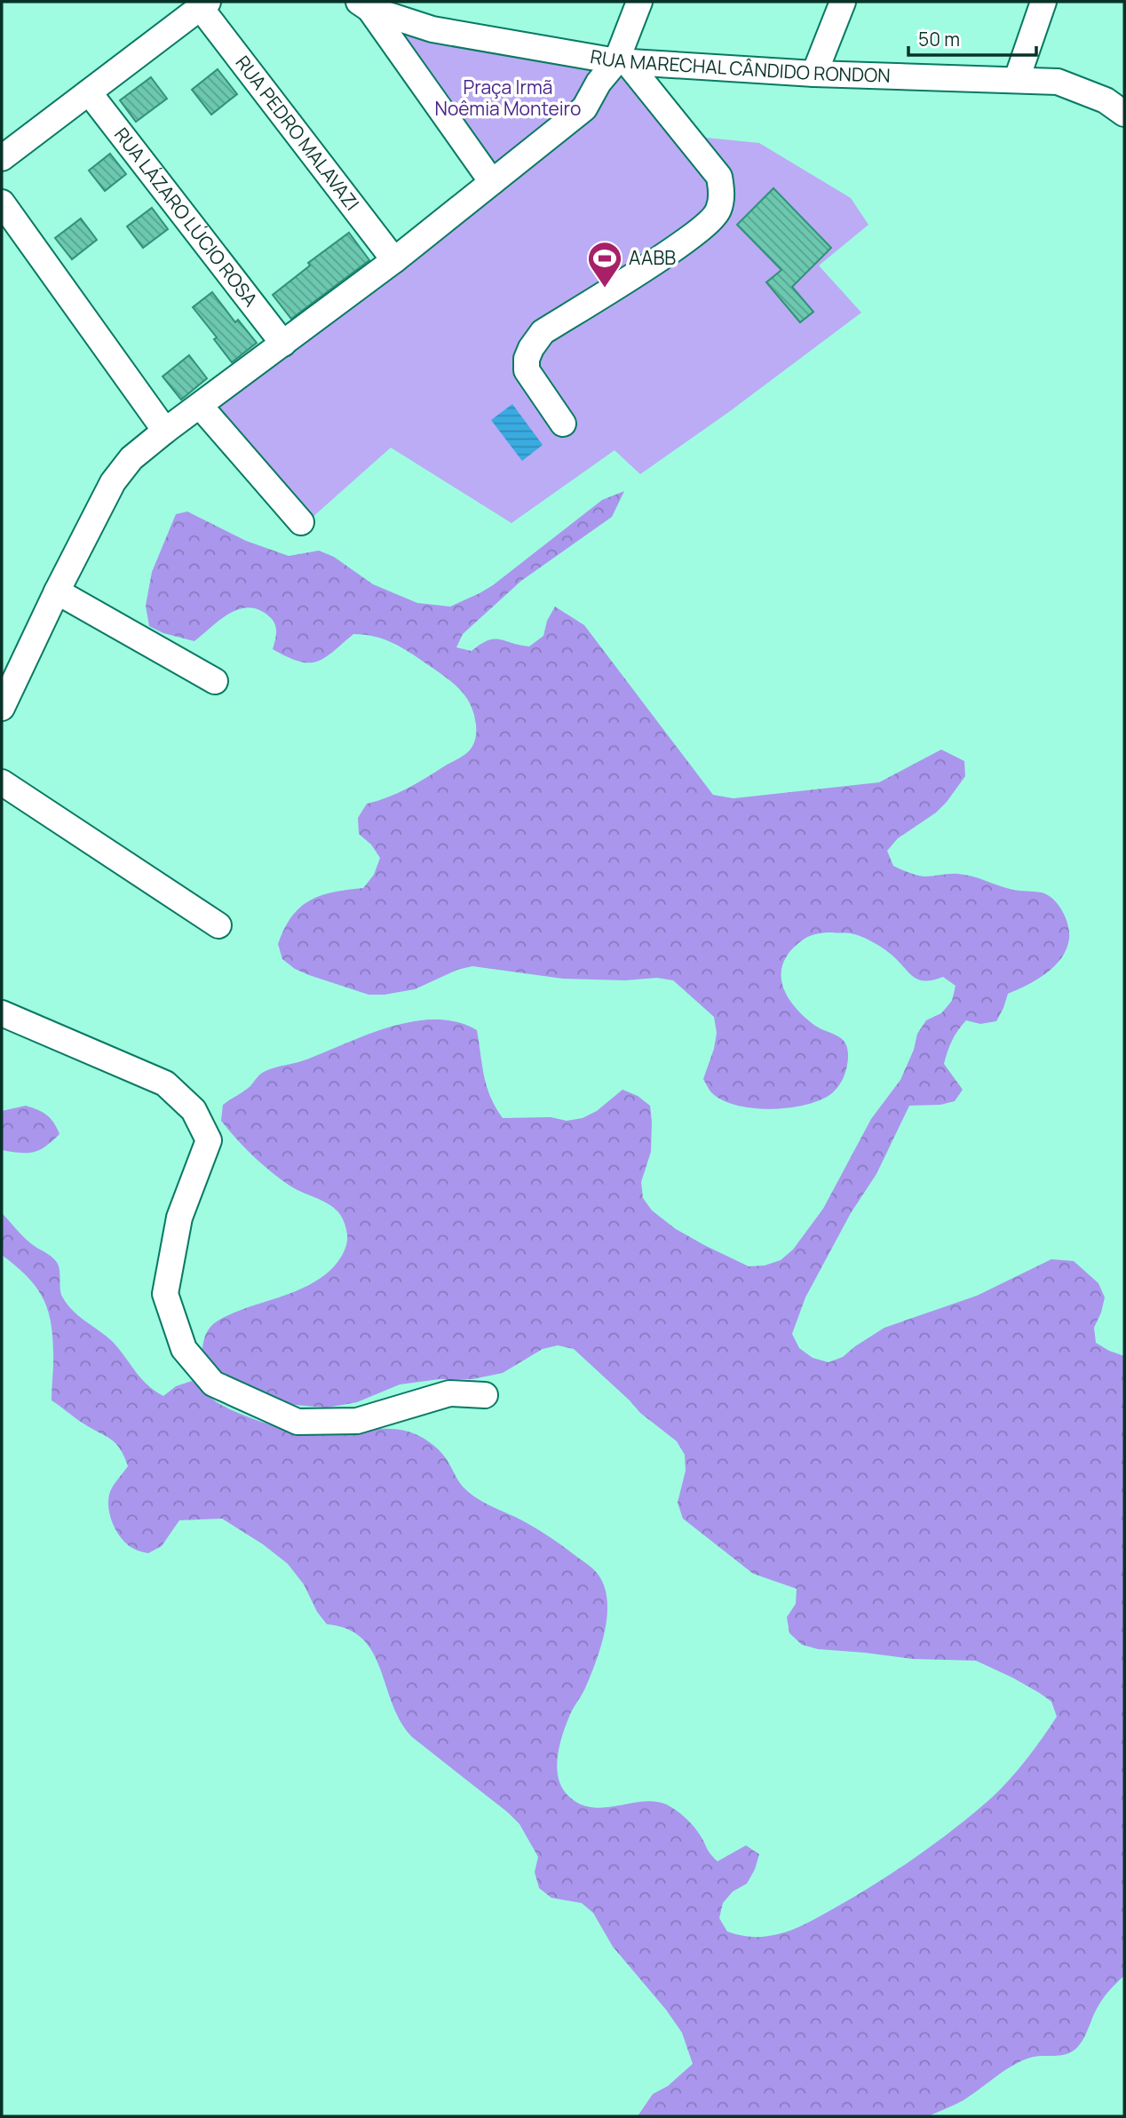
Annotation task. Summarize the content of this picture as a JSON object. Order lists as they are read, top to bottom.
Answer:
{
  "streets": {
    "street": ["RUA MARECHAL CÂNDIDO RONDON", "RUA PEDRO MALAVAZI", "RUA LÁZARO LÚCIO ROSA"]
  },
  "parks": ["Praça Irmã Noêmia Monteiro"],
  "places": {
    "sports": ["AABB"]
  },
  "scale_bar": "50 m"
}
